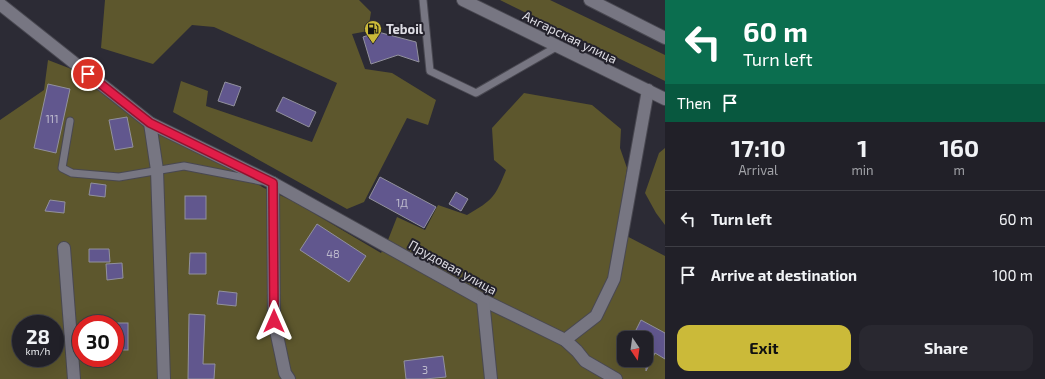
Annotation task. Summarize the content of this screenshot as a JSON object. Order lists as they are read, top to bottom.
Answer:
{
  "streets": {
    "street": ["Ангарская улица", "Прудовая улица"]
  },
  "places": {
    "fuel station": ["Teboil"]
  },
  "house_numbers": [
    "111",
    "1Д",
    "48",
    "3"
  ],
  "north": "bottom",
  "page": {
    "turn": ["60 m", "Turn left"],
    "then": "Then",
    "eta": [
      "17:10",
      "Arrival",
      "1",
      "min",
      "160",
      "m"
    ],
    "list": [
      {
        "name": "Turn left",
        "value": "60 m"
      },
      {
        "name": "Arrive at destination",
        "value": "100 m"
      }
    ],
    "speed": "28 km/h",
    "limit": "30",
    "buttons": ["Exit", "Share"]
  }
}
